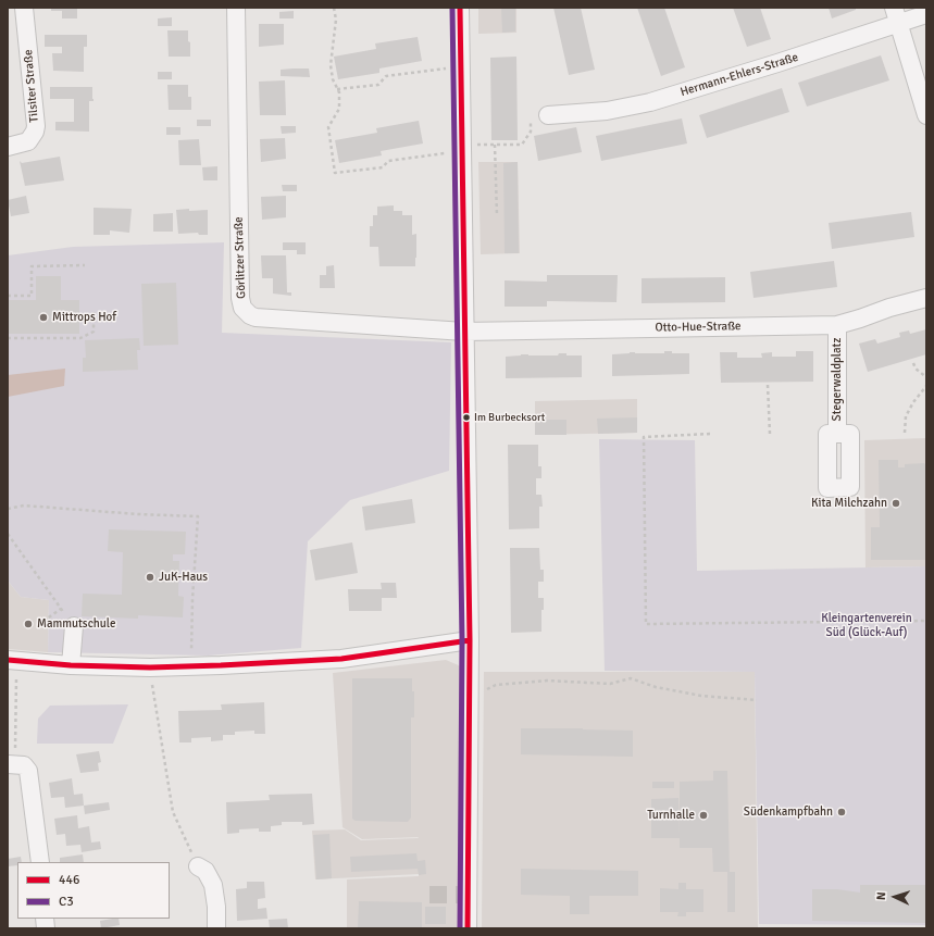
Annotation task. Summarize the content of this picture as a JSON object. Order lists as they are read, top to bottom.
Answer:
{
  "streets": {
    "street": [
      "Hermann-Ehlers-Straße",
      "Tilsiter Straße",
      "Görlitzer Straße",
      "Otto-Hue-Straße",
      "Stegerwaldplatz"
    ]
  },
  "crossings": [
    ["Görlitzer Straße", "Otto-Hue-Straße"],
    ["Otto-Hue-Straße", "Stegerwaldplatz"]
  ],
  "parks": ["Kleingartenverein Süd (Glück-Auf)"],
  "places": [
    "Mittrops Hof",
    "Im Burbecksort",
    "Kita Milchzahn",
    "JuK-Haus",
    "Mammutschule",
    "Südenkampfbahn",
    "Turnhalle"
  ],
  "lines": ["transit line 446", "transit line C3"],
  "legend": ["446", "C3"],
  "north": "left"
}
